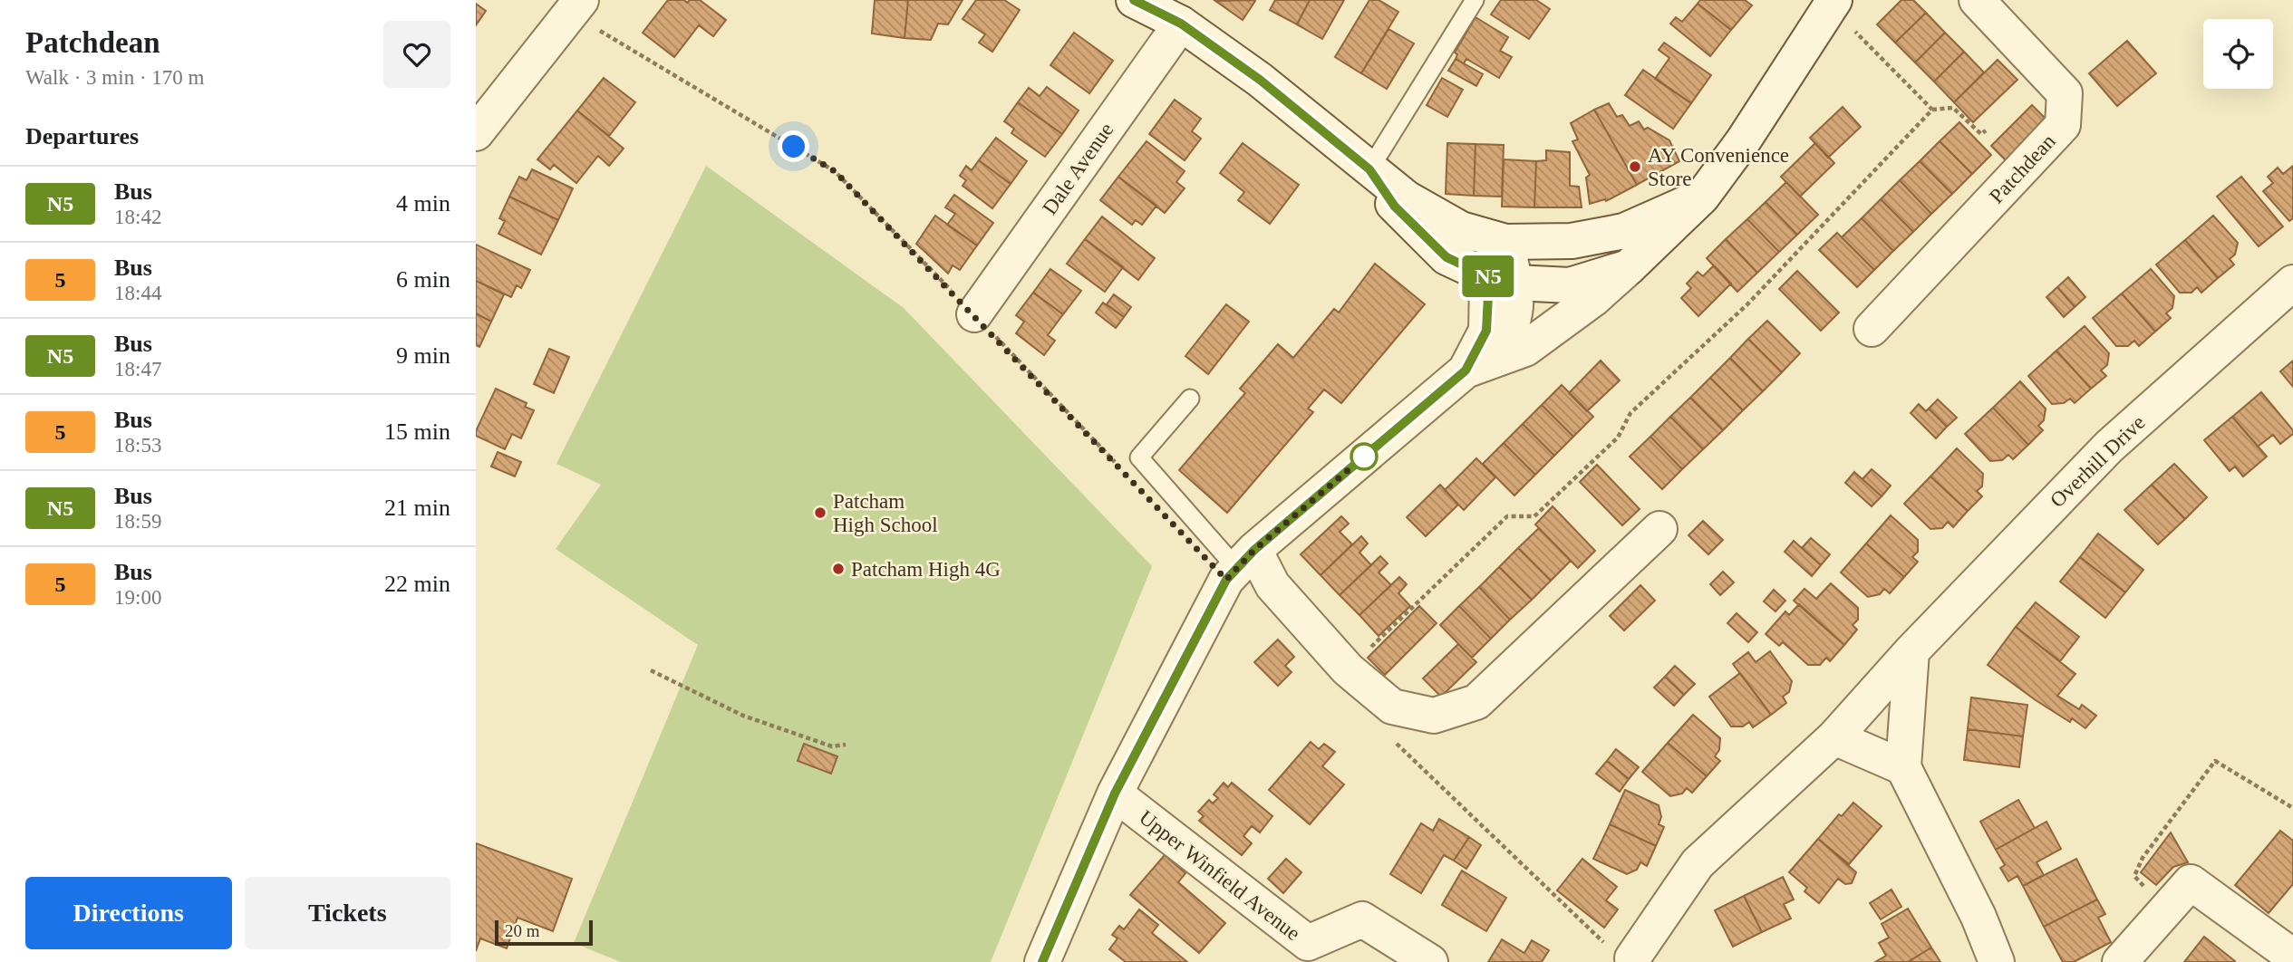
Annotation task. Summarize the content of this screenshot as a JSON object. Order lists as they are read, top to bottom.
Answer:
{
  "streets": {
    "street": [
      "Dale Avenue",
      "Patchdean",
      "Overhill Drive",
      "Upper Winfield Avenue"
    ]
  },
  "places": ["AY Convenience Store", "Patcham High School", "Patcham High 4G"],
  "lines": ["bus line N5"],
  "scale_bar": "20 m",
  "page": {
    "heading": [
      ["Patchdean", "Walk · 3 min · 170 m"],
      "Departures"
    ],
    "on_map": "N5",
    "list": [
      {
        "mark": "N5",
        "name": "Bus",
        "note": "18:42",
        "value": "4 min"
      },
      {
        "mark": "5",
        "name": "Bus",
        "note": "18:44",
        "value": "6 min"
      },
      {
        "mark": "N5",
        "name": "Bus",
        "note": "18:47",
        "value": "9 min"
      },
      {
        "mark": "5",
        "name": "Bus",
        "note": "18:53",
        "value": "15 min"
      },
      {
        "mark": "N5",
        "name": "Bus",
        "note": "18:59",
        "value": "21 min"
      },
      {
        "mark": "5",
        "name": "Bus",
        "note": "19:00",
        "value": "22 min"
      }
    ],
    "buttons": ["Directions", "Tickets"],
    "scale": "20 m"
  }
}
